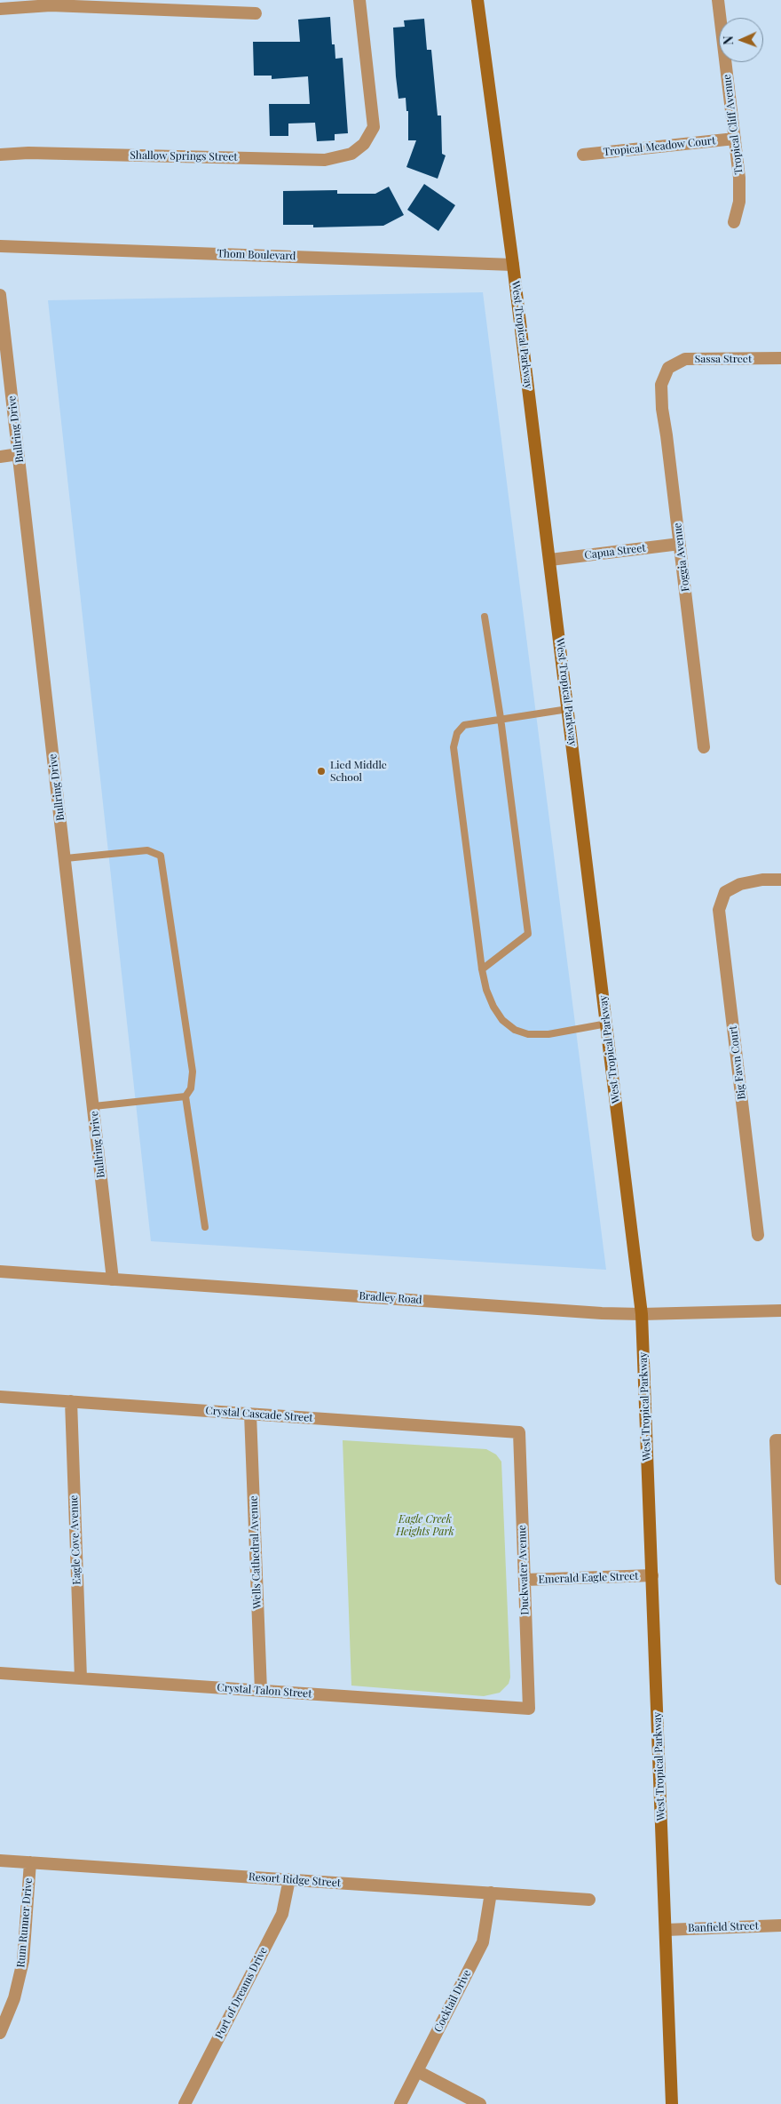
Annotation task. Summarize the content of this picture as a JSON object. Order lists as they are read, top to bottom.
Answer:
{
  "streets": {
    "main road": ["West Tropical Parkway"],
    "street": [
      "Tropical Cliff Avenue",
      "Tropical Meadow Court",
      "Shallow Springs Street",
      "Thom Boulevard",
      "Sassa Street",
      "Bullring Drive",
      "Capua Street",
      "Foggia Avenue",
      "Big Fawn Court",
      "Bradley Road",
      "Crystal Cascade Street",
      "Eagle Cove Avenue",
      "Wells Cathedral Avenue",
      "Duckwater Avenue",
      "Emerald Eagle Street",
      "Crystal Talon Street",
      "Resort Ridge Street",
      "Rum Runner Drive",
      "Banfield Street",
      "Port of Dreams Drive",
      "Cocktail Drive"
    ]
  },
  "crossings": [
    ["Tropical Cliff Avenue", "Tropical Meadow Court"],
    ["Thom Boulevard", "West Tropical Parkway"],
    ["West Tropical Parkway", "Capua Street"],
    ["West Tropical Parkway", "Bradley Road"],
    ["West Tropical Parkway", "Emerald Eagle Street"],
    ["West Tropical Parkway", "Banfield Street"],
    ["Sassa Street", "Foggia Avenue"],
    ["Bullring Drive", "Bradley Road"],
    ["Capua Street", "Foggia Avenue"],
    ["Crystal Cascade Street", "Eagle Cove Avenue"],
    ["Crystal Cascade Street", "Wells Cathedral Avenue"],
    ["Crystal Cascade Street", "Duckwater Avenue"],
    ["Eagle Cove Avenue", "Crystal Talon Street"],
    ["Wells Cathedral Avenue", "Crystal Talon Street"],
    ["Duckwater Avenue", "Emerald Eagle Street"],
    ["Duckwater Avenue", "Crystal Talon Street"],
    ["Resort Ridge Street", "Rum Runner Drive"],
    ["Resort Ridge Street", "Port of Dreams Drive"],
    ["Resort Ridge Street", "Cocktail Drive"]
  ],
  "parks": ["Eagle Creek Heights Park"],
  "places": ["Lied Middle School"],
  "north": "left"
}
